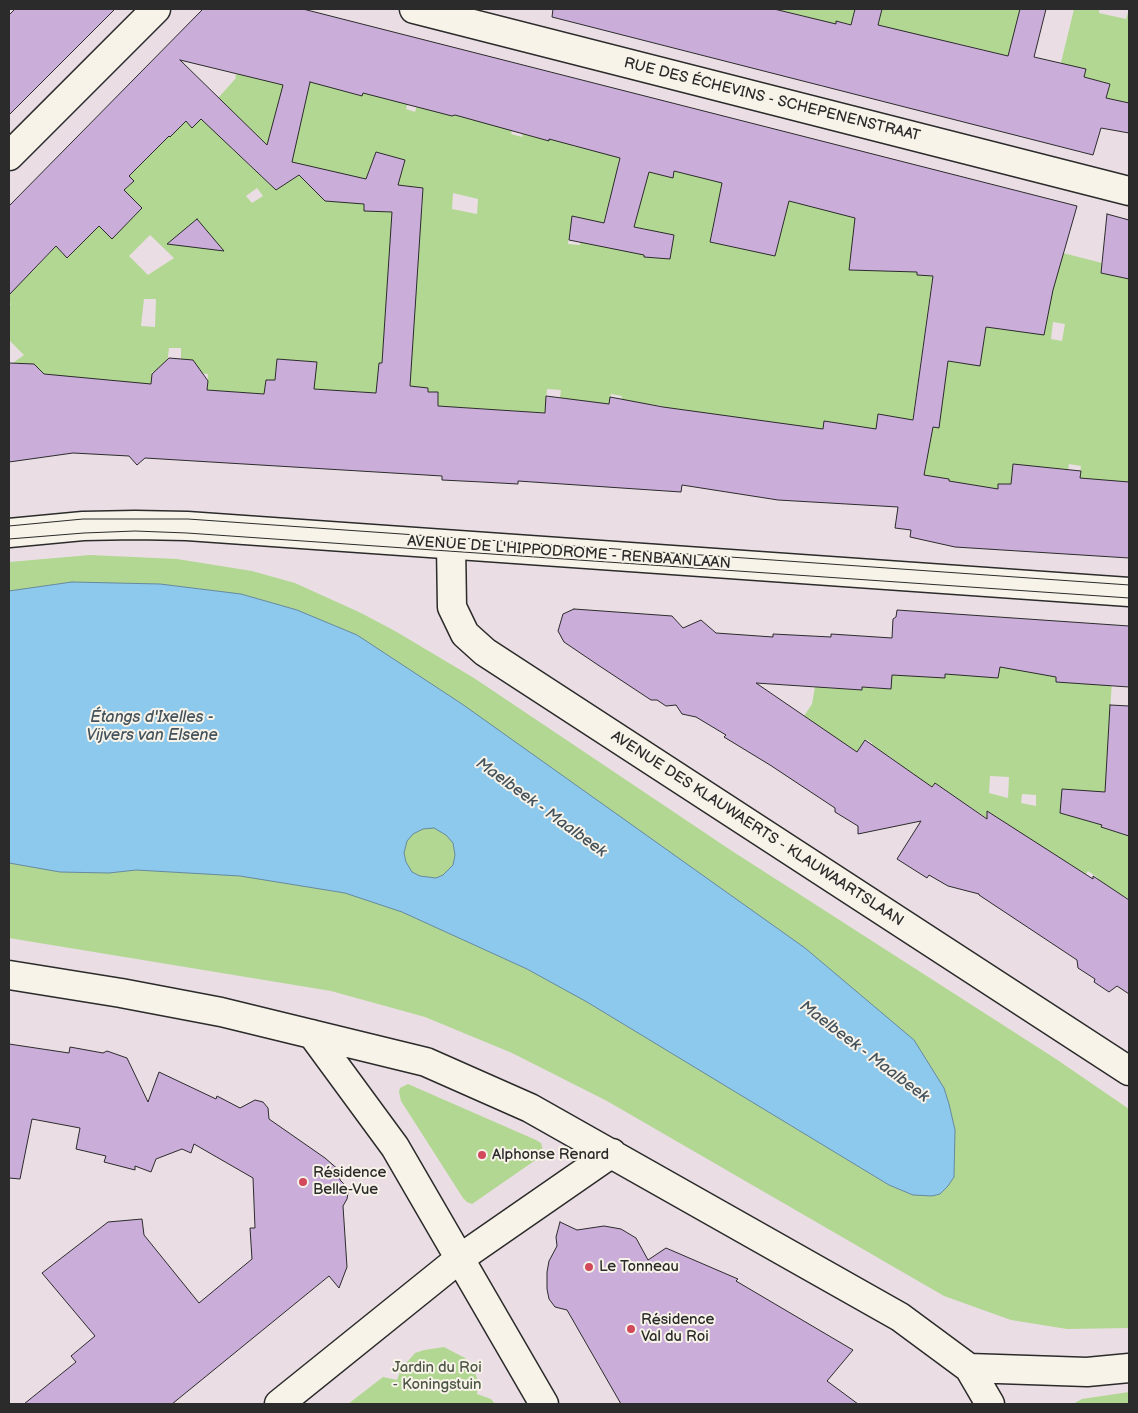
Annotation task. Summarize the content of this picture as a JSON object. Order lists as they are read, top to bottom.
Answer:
{
  "streets": {
    "street": ["RUE DES ÉCHEVINS - SCHEPENENSTRAAT", "AVENUE DE L'HIPPODROME - RENBAANLAAN", "AVENUE DES KLAUWAERTS - KLAUWAARTSLAAN"]
  },
  "crossings": [
    ["AVENUE DE L'HIPPODROME - RENBAANLAAN", "AVENUE DES KLAUWAERTS - KLAUWAARTSLAAN"]
  ],
  "water": ["Étangs d'Ixelles - Vijvers van Elsene", "Maelbeek - Maalbeek"],
  "parks": ["Jardin du Roi - Koningstuin"],
  "places": [
    "Alphonse Renard",
    "Résidence Belle-Vue",
    "Le Tonneau",
    "Résidence Val du Roi"
  ]
}
